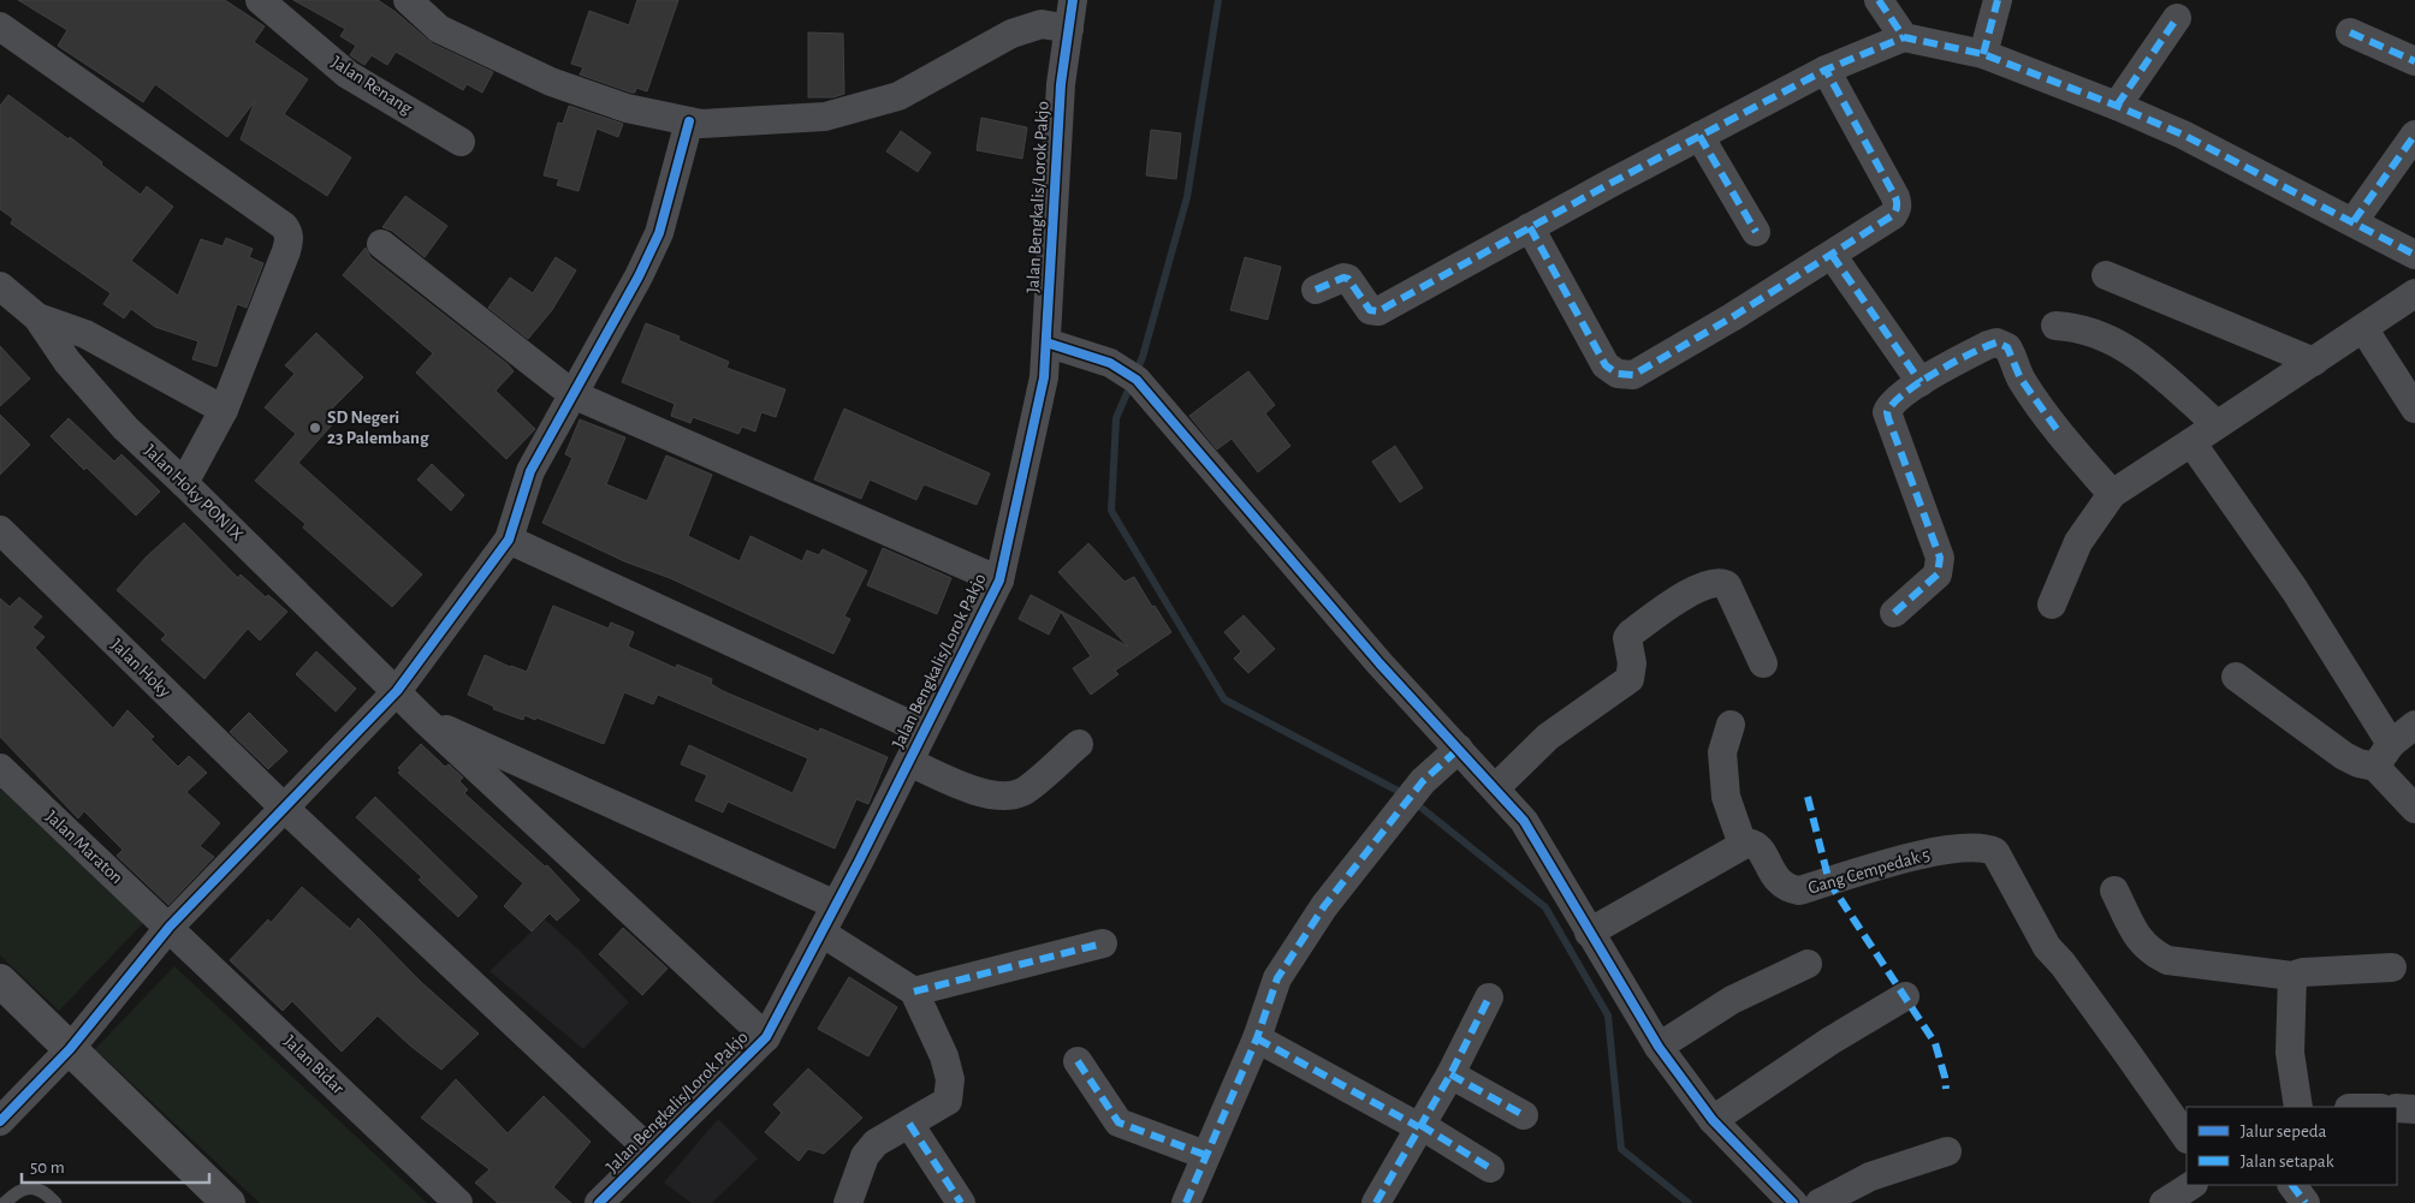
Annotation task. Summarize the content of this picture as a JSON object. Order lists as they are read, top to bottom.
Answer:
{
  "streets": {
    "street": [
      "Jalan Renang",
      "Jalan Bengkalis/Lorok Pakjo",
      "Jalan Hoky PON IX",
      "Jalan Hoky",
      "Jalan Maraton",
      "Gang Cempedak 5",
      "Jalan Bidar"
    ]
  },
  "crossings": [
    ["Jalan Bengkalis/Lorok Pakjo", "Jalan Hoky PON IX"],
    ["Jalan Bengkalis/Lorok Pakjo", "Jalan Hoky"],
    ["Jalan Maraton", "Jalan Bidar"]
  ],
  "places": ["SD Negeri 23 Palembang"],
  "legend": ["Jalur sepeda", "Jalan setapak"],
  "scale_bar": "50 m"
}
